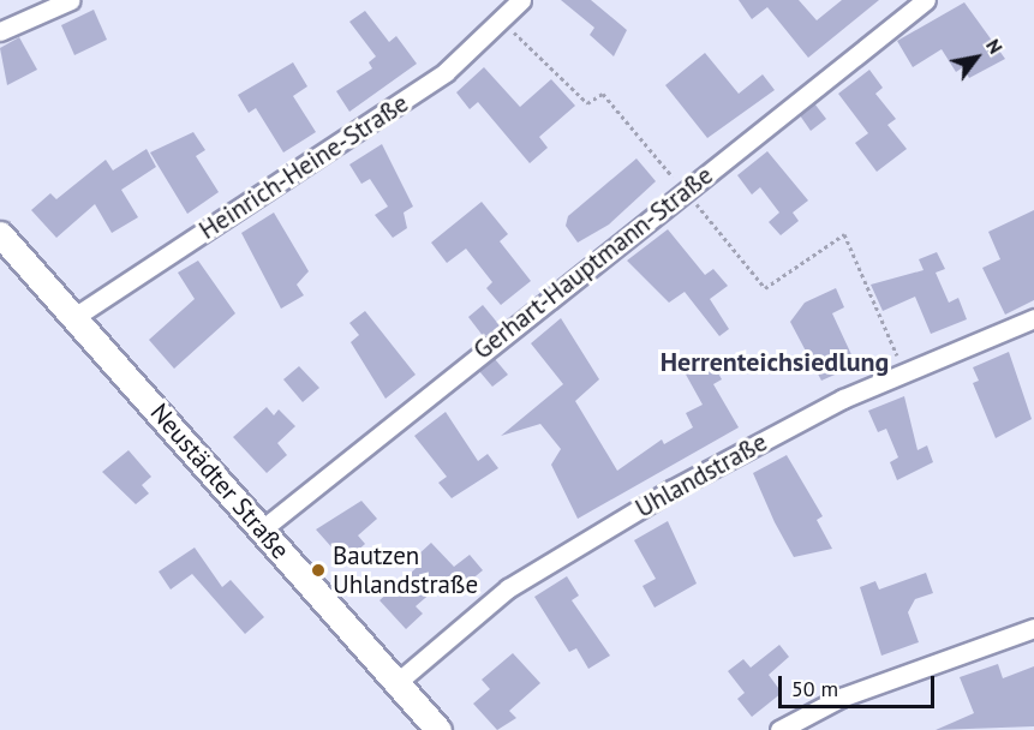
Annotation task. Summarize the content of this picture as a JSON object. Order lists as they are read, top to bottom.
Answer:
{
  "streets": {
    "street": [
      "Heinrich-Heine-Straße",
      "Gerhart-Hauptmann-Straße",
      "Uhlandstraße",
      "Neustädter Straße"
    ]
  },
  "crossings": [
    ["Heinrich-Heine-Straße", "Neustädter Straße"],
    ["Gerhart-Hauptmann-Straße", "Neustädter Straße"],
    ["Uhlandstraße", "Neustädter Straße"]
  ],
  "districts": ["Herrenteichsiedlung"],
  "places": ["Bautzen Uhlandstraße"],
  "scale_bar": "50 m",
  "north": "top right"
}
